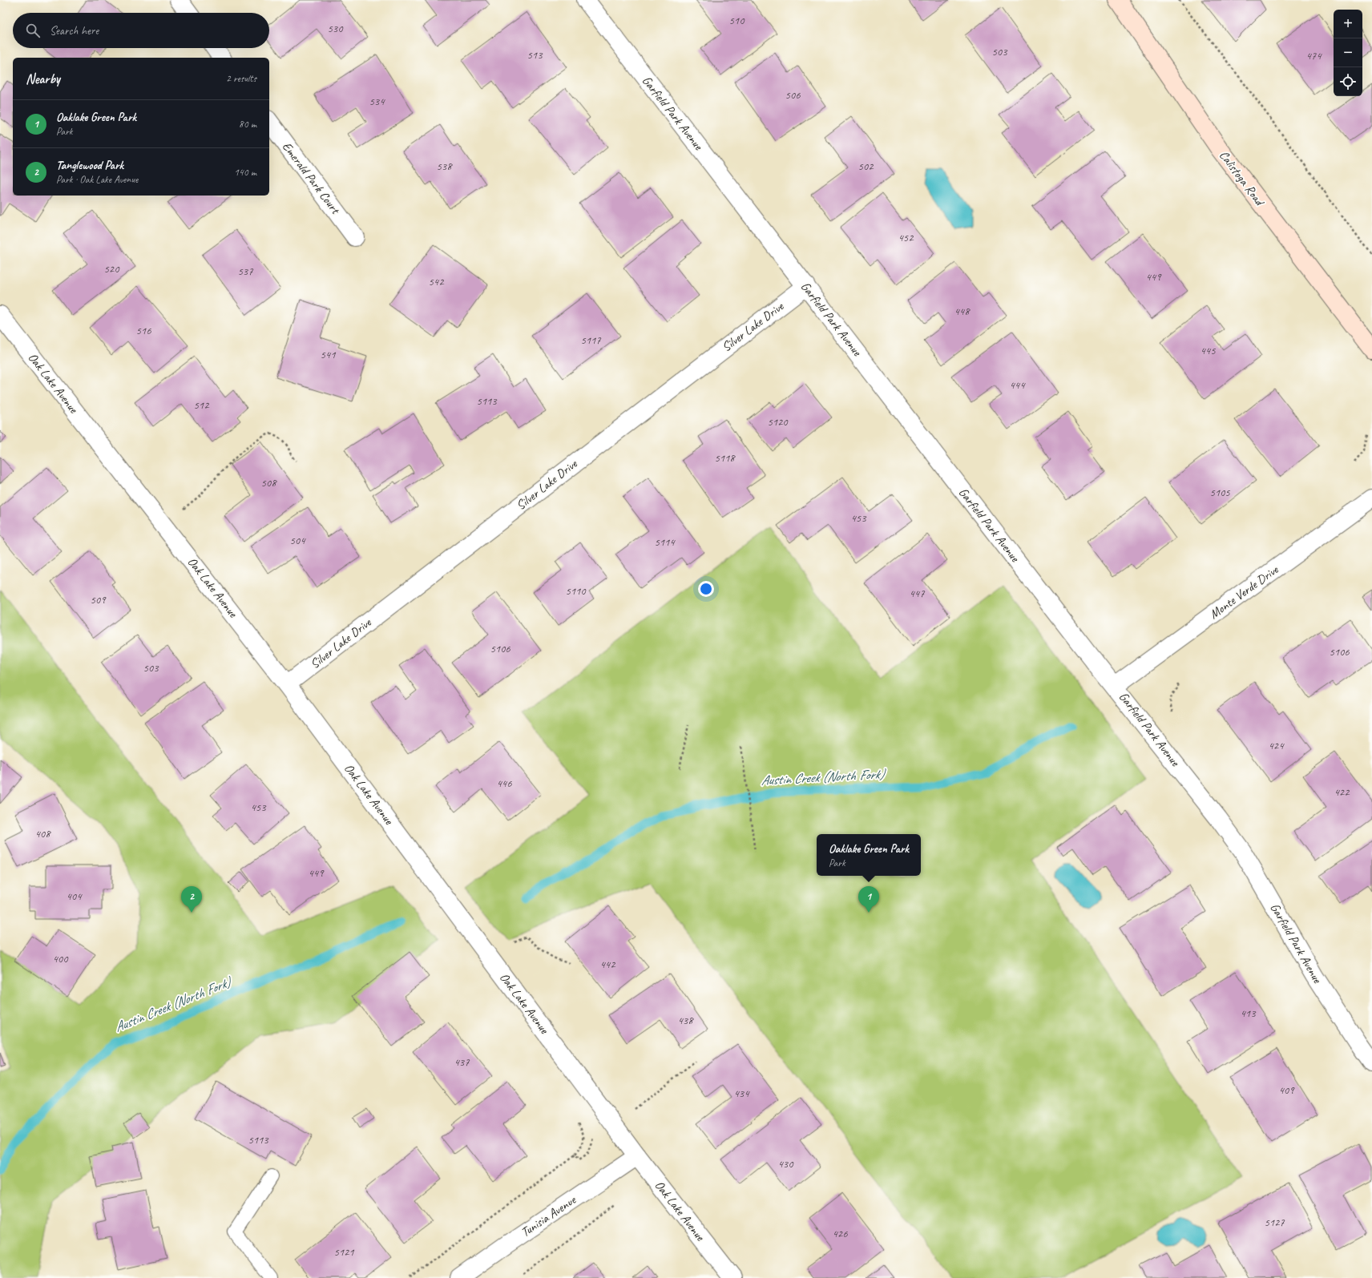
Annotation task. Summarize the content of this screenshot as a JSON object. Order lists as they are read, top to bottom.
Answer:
{
  "streets": {
    "main road": ["Calistoga Road"],
    "street": [
      "Garfield Park Avenue",
      "Emerald Park Court",
      "Silver Lake Drive",
      "Oak Lake Avenue",
      "Monte Verde Drive",
      "Tunisia Avenue"
    ]
  },
  "crossings": [
    ["Garfield Park Avenue", "Silver Lake Drive"],
    ["Garfield Park Avenue", "Monte Verde Drive"],
    ["Silver Lake Drive", "Oak Lake Avenue"],
    ["Oak Lake Avenue", "Tunisia Avenue"]
  ],
  "water": ["Austin Creek (North Fork)"],
  "house_numbers": [
    "510",
    "530",
    "503",
    "513",
    "474",
    "506",
    "534",
    "538",
    "502",
    "452",
    "520",
    "537",
    "449",
    "542",
    "448",
    "516",
    "5117",
    "445",
    "541",
    "444",
    "5113",
    "512",
    "5120",
    "5118",
    "508",
    "5105",
    "453",
    "504",
    "5114",
    "5110",
    "447",
    "509",
    "5106",
    "5106",
    "503",
    "424",
    "446",
    "422",
    "453",
    "408",
    "449",
    "404",
    "400",
    "442",
    "413",
    "438",
    "437",
    "409",
    "434",
    "5113",
    "430",
    "5127",
    "426",
    "5121"
  ],
  "page": {
    "map_buttons": ["+", "−"],
    "search": "Search here",
    "heading": ["Nearby", "2 results"],
    "list": [
      {
        "mark": "1",
        "name": "Oaklake Green Park",
        "note": "Park",
        "value": "80 m"
      },
      {
        "mark": "2",
        "name": "Tanglewood Park",
        "note": "Park · Oak Lake Avenue",
        "value": "140 m"
      }
    ],
    "popup": ["Oaklake Green Park", "Park"],
    "pins": ["1", "2"]
  }
}
